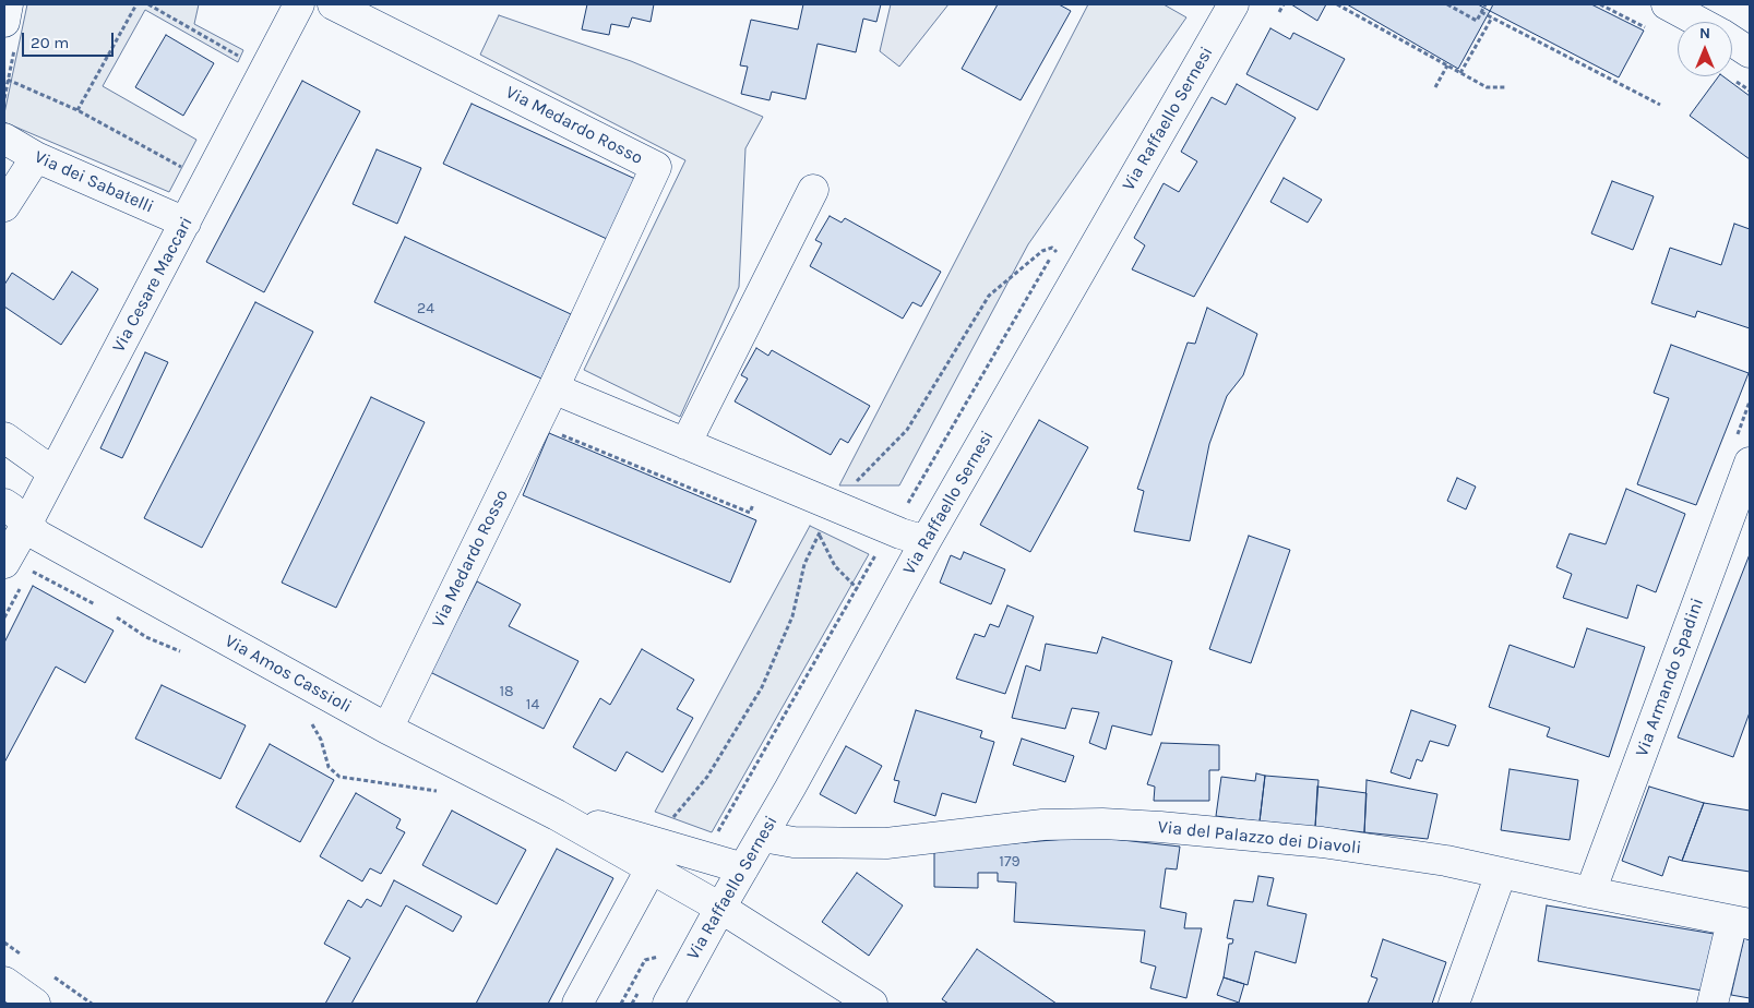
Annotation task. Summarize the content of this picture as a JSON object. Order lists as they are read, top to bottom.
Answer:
{
  "streets": {
    "street": [
      "Via Raffaello Sernesi",
      "Via Medardo Rosso",
      "Via dei Sabatelli",
      "Via Cesare Maccari",
      "Via Amos Cassioli",
      "Via Armando Spadini",
      "Via del Palazzo dei Diavoli"
    ]
  },
  "crossings": [
    ["Via Raffaello Sernesi", "Via Amos Cassioli"],
    ["Via Raffaello Sernesi", "Via del Palazzo dei Diavoli"],
    ["Via Medardo Rosso", "Via Amos Cassioli"],
    ["Via dei Sabatelli", "Via Cesare Maccari"],
    ["Via Cesare Maccari", "Via Amos Cassioli"],
    ["Via Armando Spadini", "Via del Palazzo dei Diavoli"]
  ],
  "house_numbers": [
    "24",
    "18",
    "14",
    "179"
  ],
  "scale_bar": "20 m",
  "north": "top"
}
